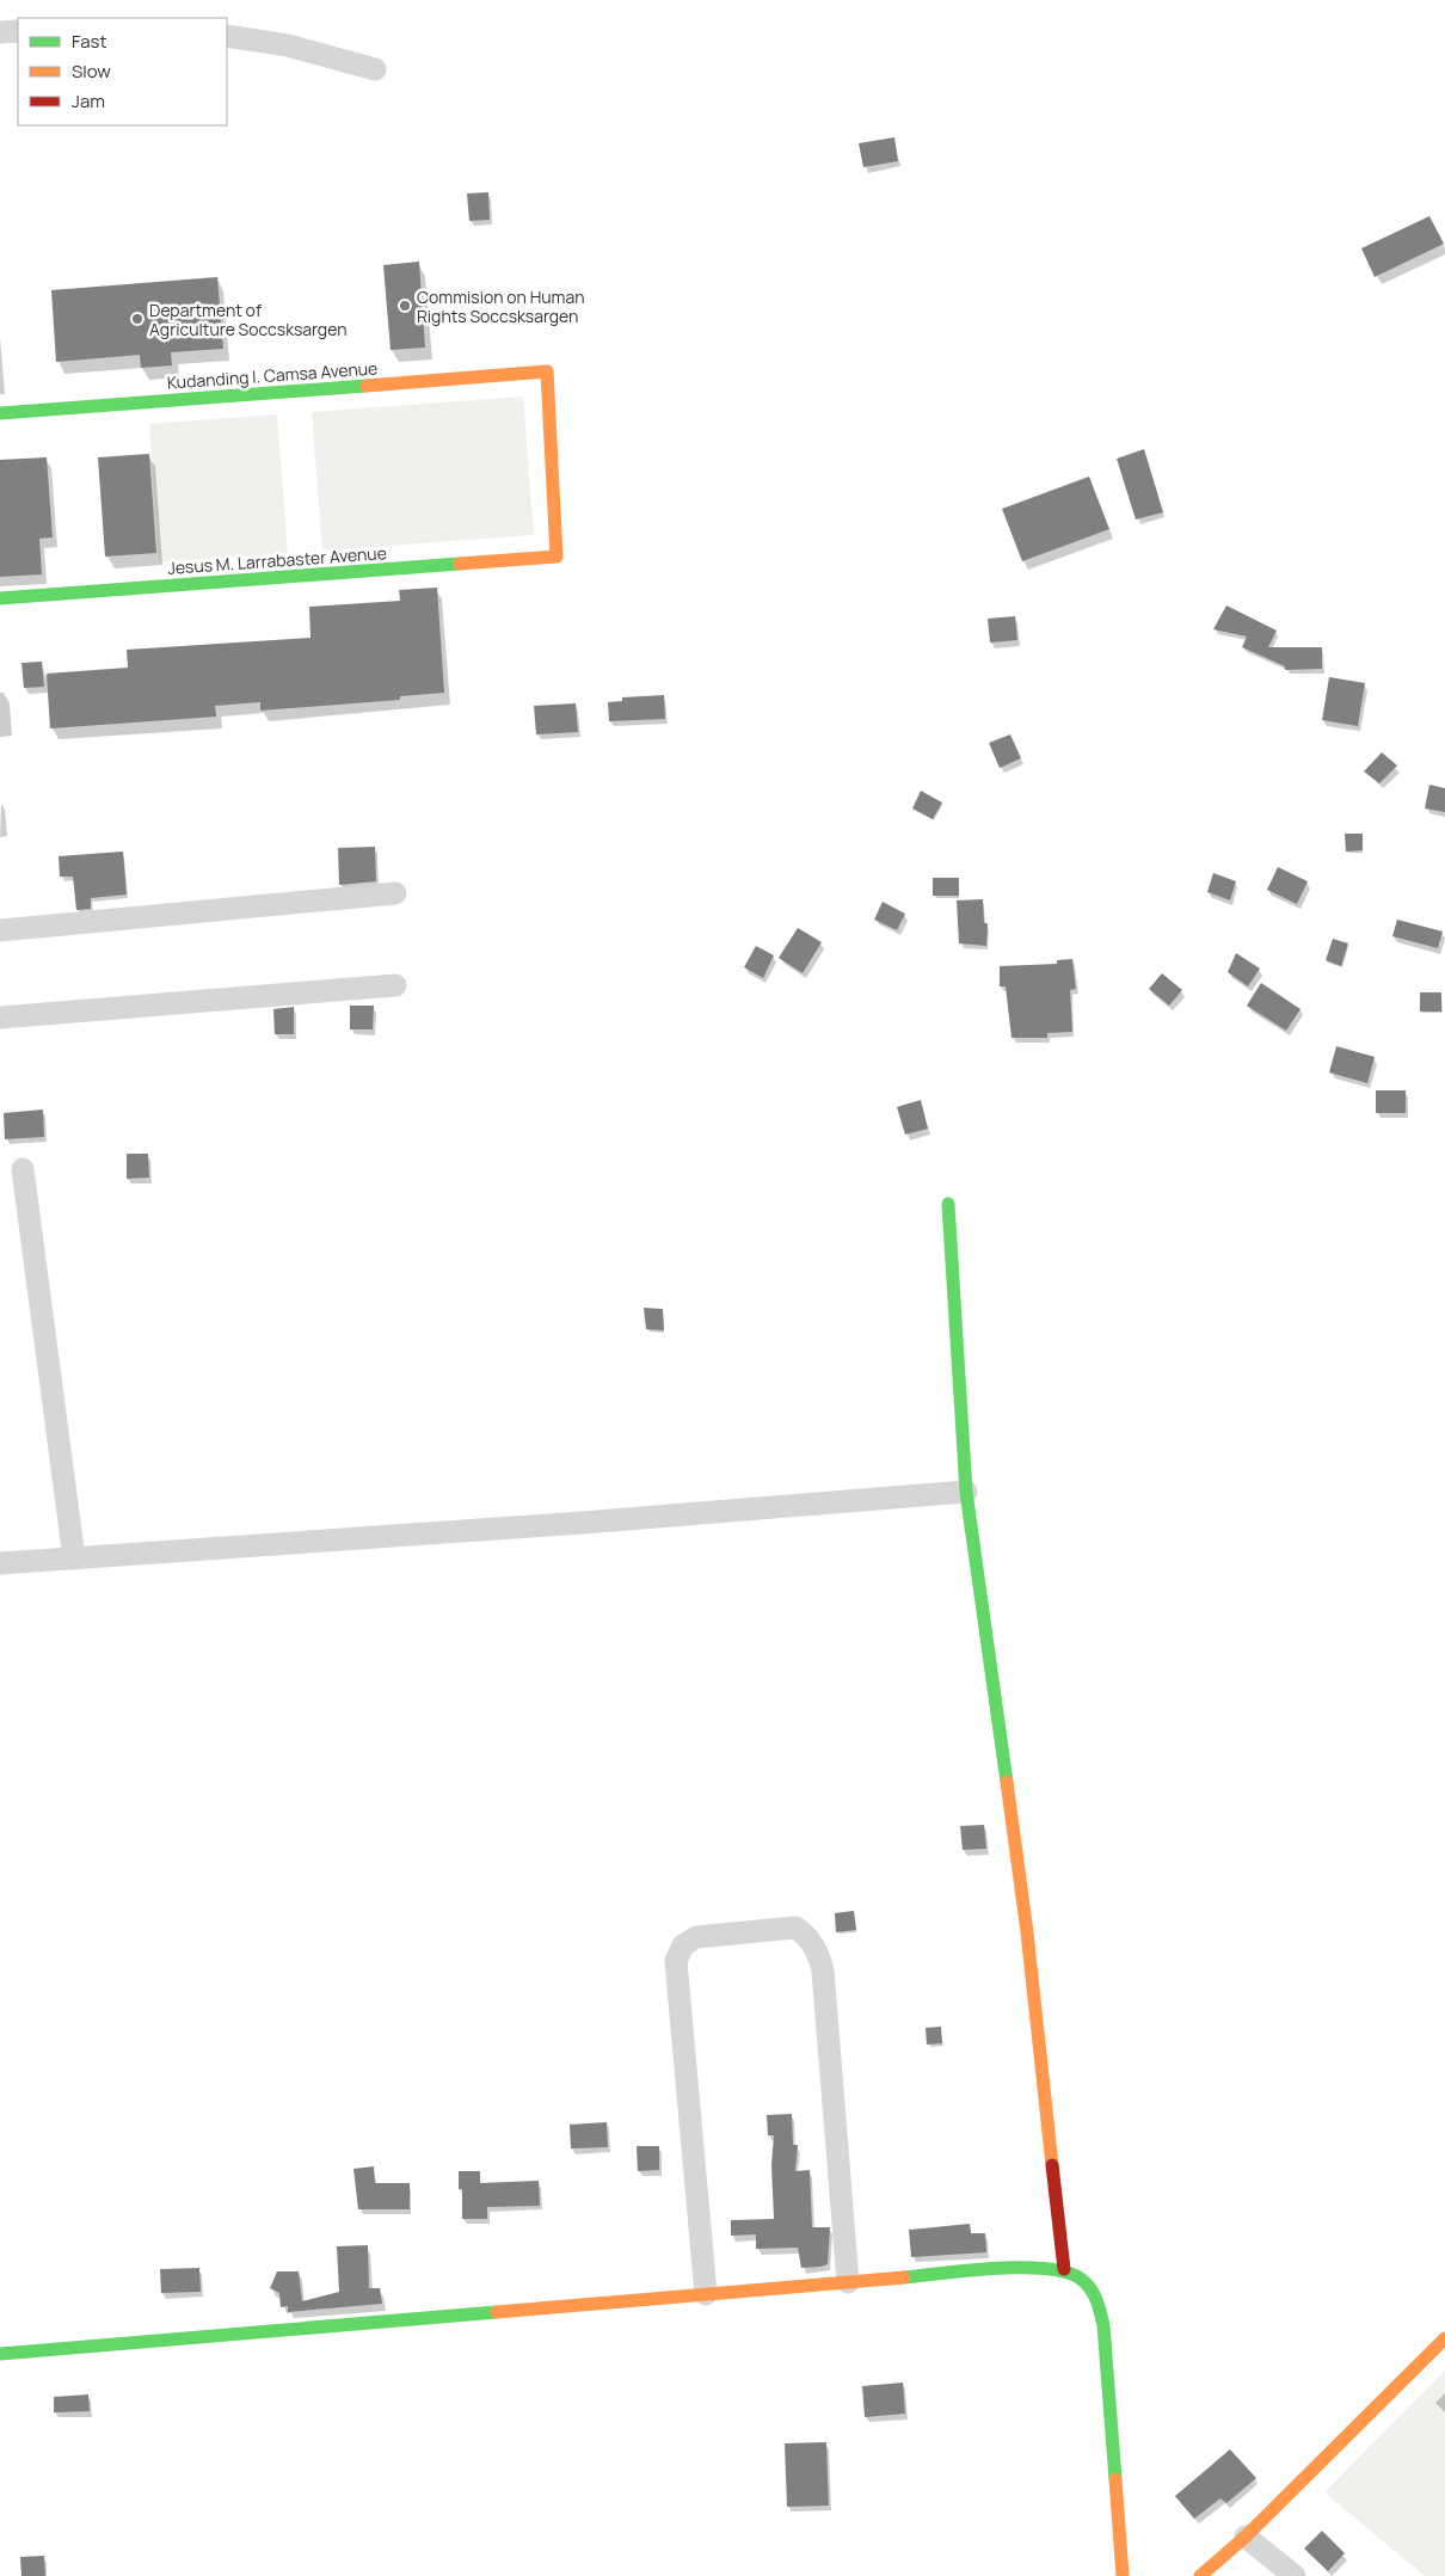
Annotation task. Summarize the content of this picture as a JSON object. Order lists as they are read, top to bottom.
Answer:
{
  "streets": {
    "street": ["Kudanding I. Camsa Avenue", "Jesus M. Larrabaster Avenue"]
  },
  "crossings": [
    ["Kudanding I. Camsa Avenue", "Jesus M. Larrabaster Avenue"]
  ],
  "places": ["Commision on Human Rights Soccsksargen", "Department of Agriculture Soccsksargen"],
  "legend": ["Fast", "Slow", "Jam"]
}
